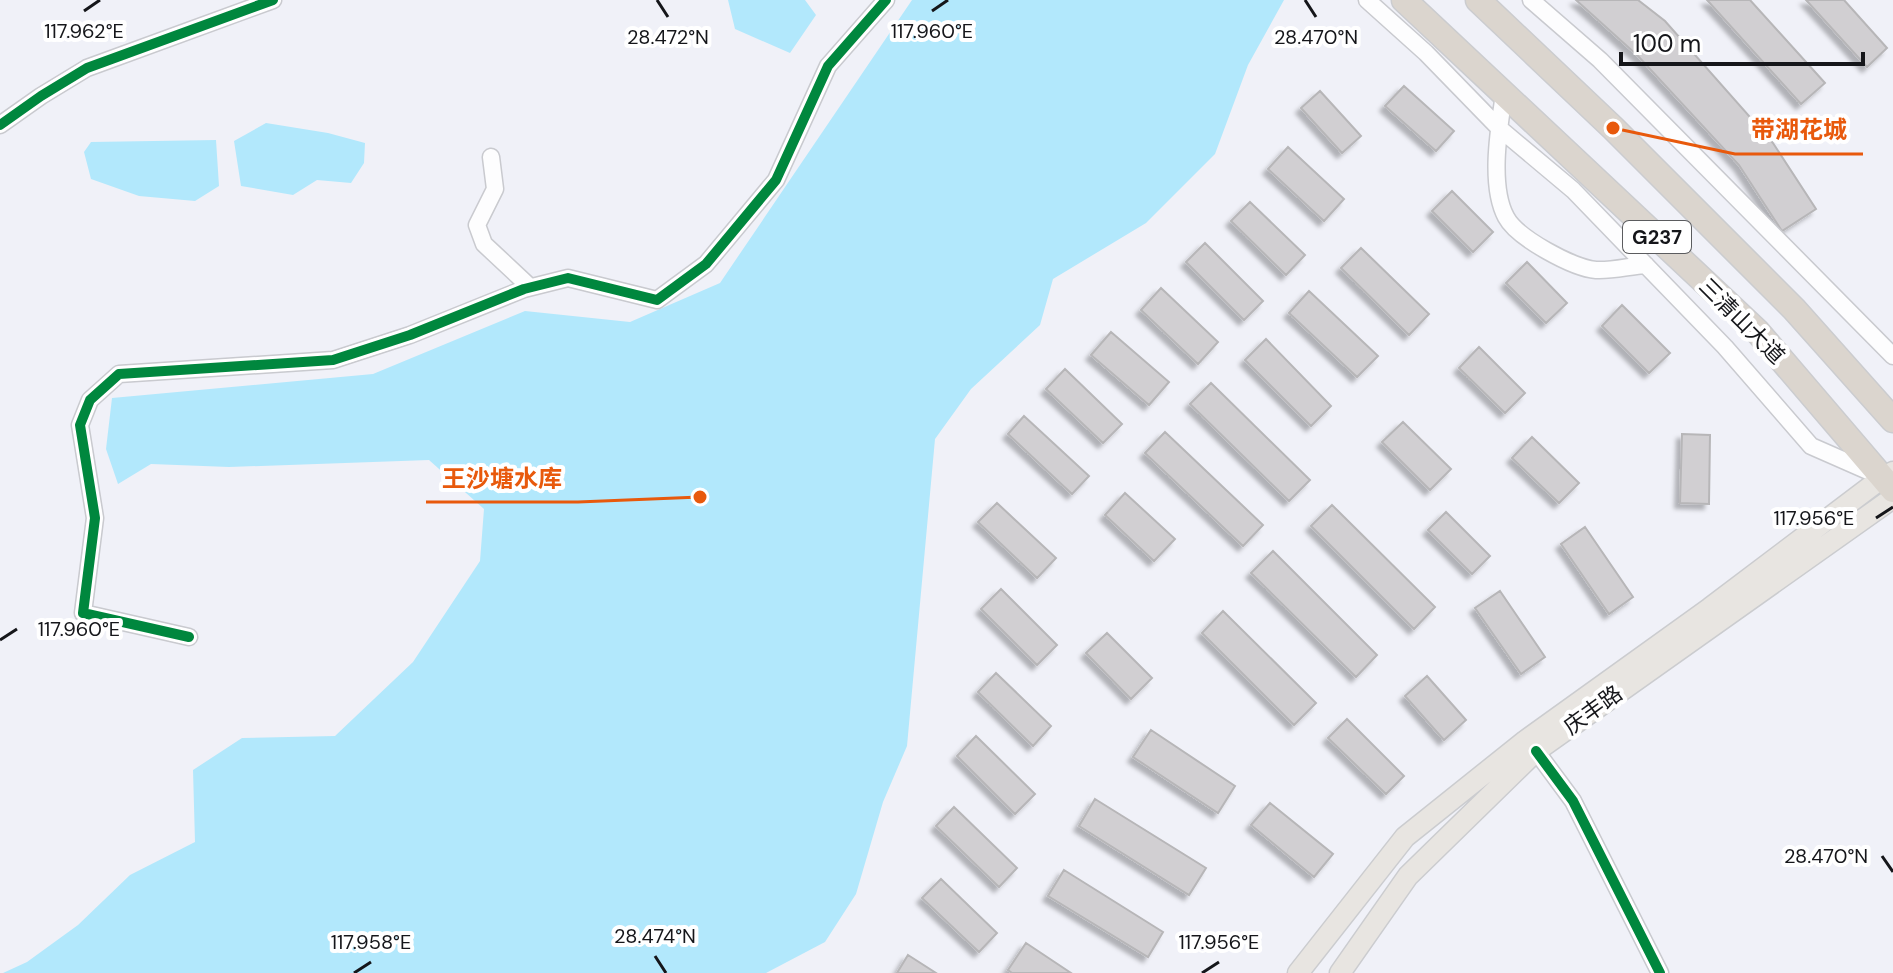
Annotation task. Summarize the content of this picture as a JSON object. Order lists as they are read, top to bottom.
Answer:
{
  "streets": {
    "highway": ["G237", "三清山大道"],
    "main road": ["庆丰路"]
  },
  "crossings": [
    ["三清山大道", "庆丰路"]
  ],
  "places": ["带湖花城", "王沙塘水库"],
  "scale_bar": "100 m",
  "coordinates": [
    "117.962°E",
    "117.960°E",
    "28.472°N",
    "28.470°N",
    "117.956°E",
    "28.474°N",
    "117.958°E"
  ]
}
